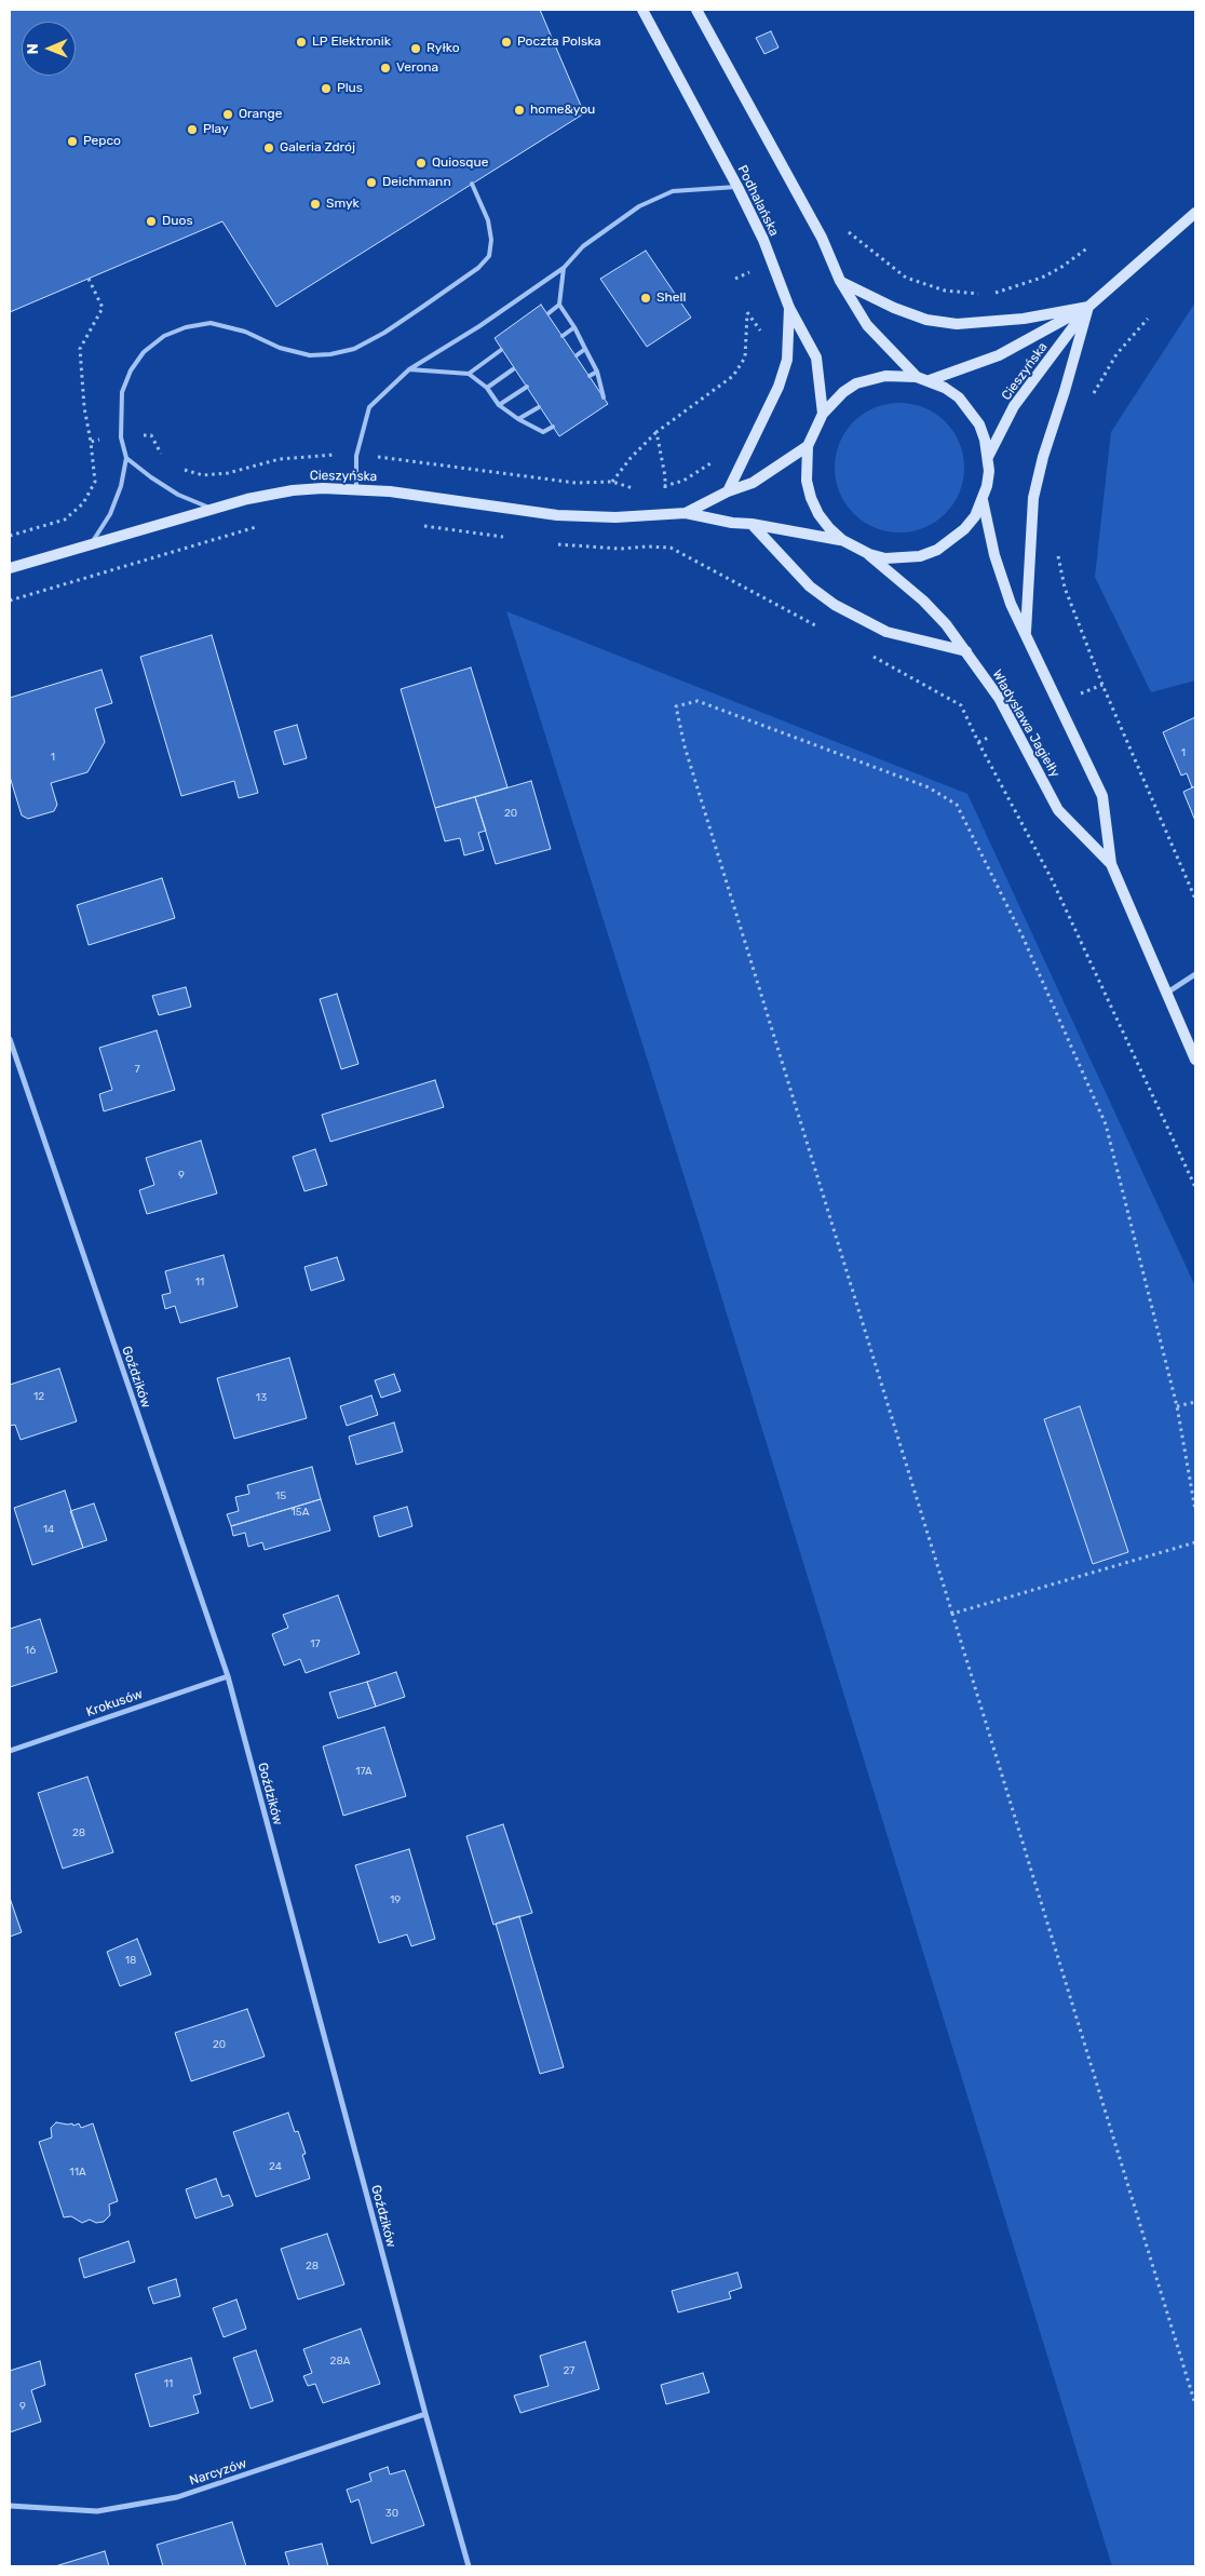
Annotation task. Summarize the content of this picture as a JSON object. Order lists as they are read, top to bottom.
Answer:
{
  "streets": {
    "street": [
      "Podhalańska",
      "Cieszyńska",
      "Władysława Jagiełły",
      "Goździków",
      "Krokusów",
      "Narcyzów"
    ]
  },
  "crossings": [
    ["Podhalańska", "Cieszyńska"],
    ["Podhalańska", "Władysława Jagiełły"],
    ["Cieszyńska", "Władysława Jagiełły"],
    ["Goździków", "Krokusów"],
    ["Goździków", "Narcyzów"]
  ],
  "places": [
    "LP Elektronik",
    "Poczta Polska",
    "Ryłko",
    "Verona",
    "Plus",
    "home&you",
    "Orange",
    "Play",
    "Pepco",
    "Galeria Zdrój",
    "Quiosque",
    "Deichmann",
    "Smyk",
    "Duos",
    "Shell"
  ],
  "house_numbers": [
    "1",
    "1",
    "20",
    "7",
    "9",
    "11",
    "12",
    "13",
    "15",
    "15A",
    "14",
    "17",
    "16",
    "17A",
    "28",
    "19",
    "18",
    "20",
    "24",
    "11A",
    "28",
    "28A",
    "27",
    "11",
    "9",
    "30"
  ],
  "north": "left"
}
